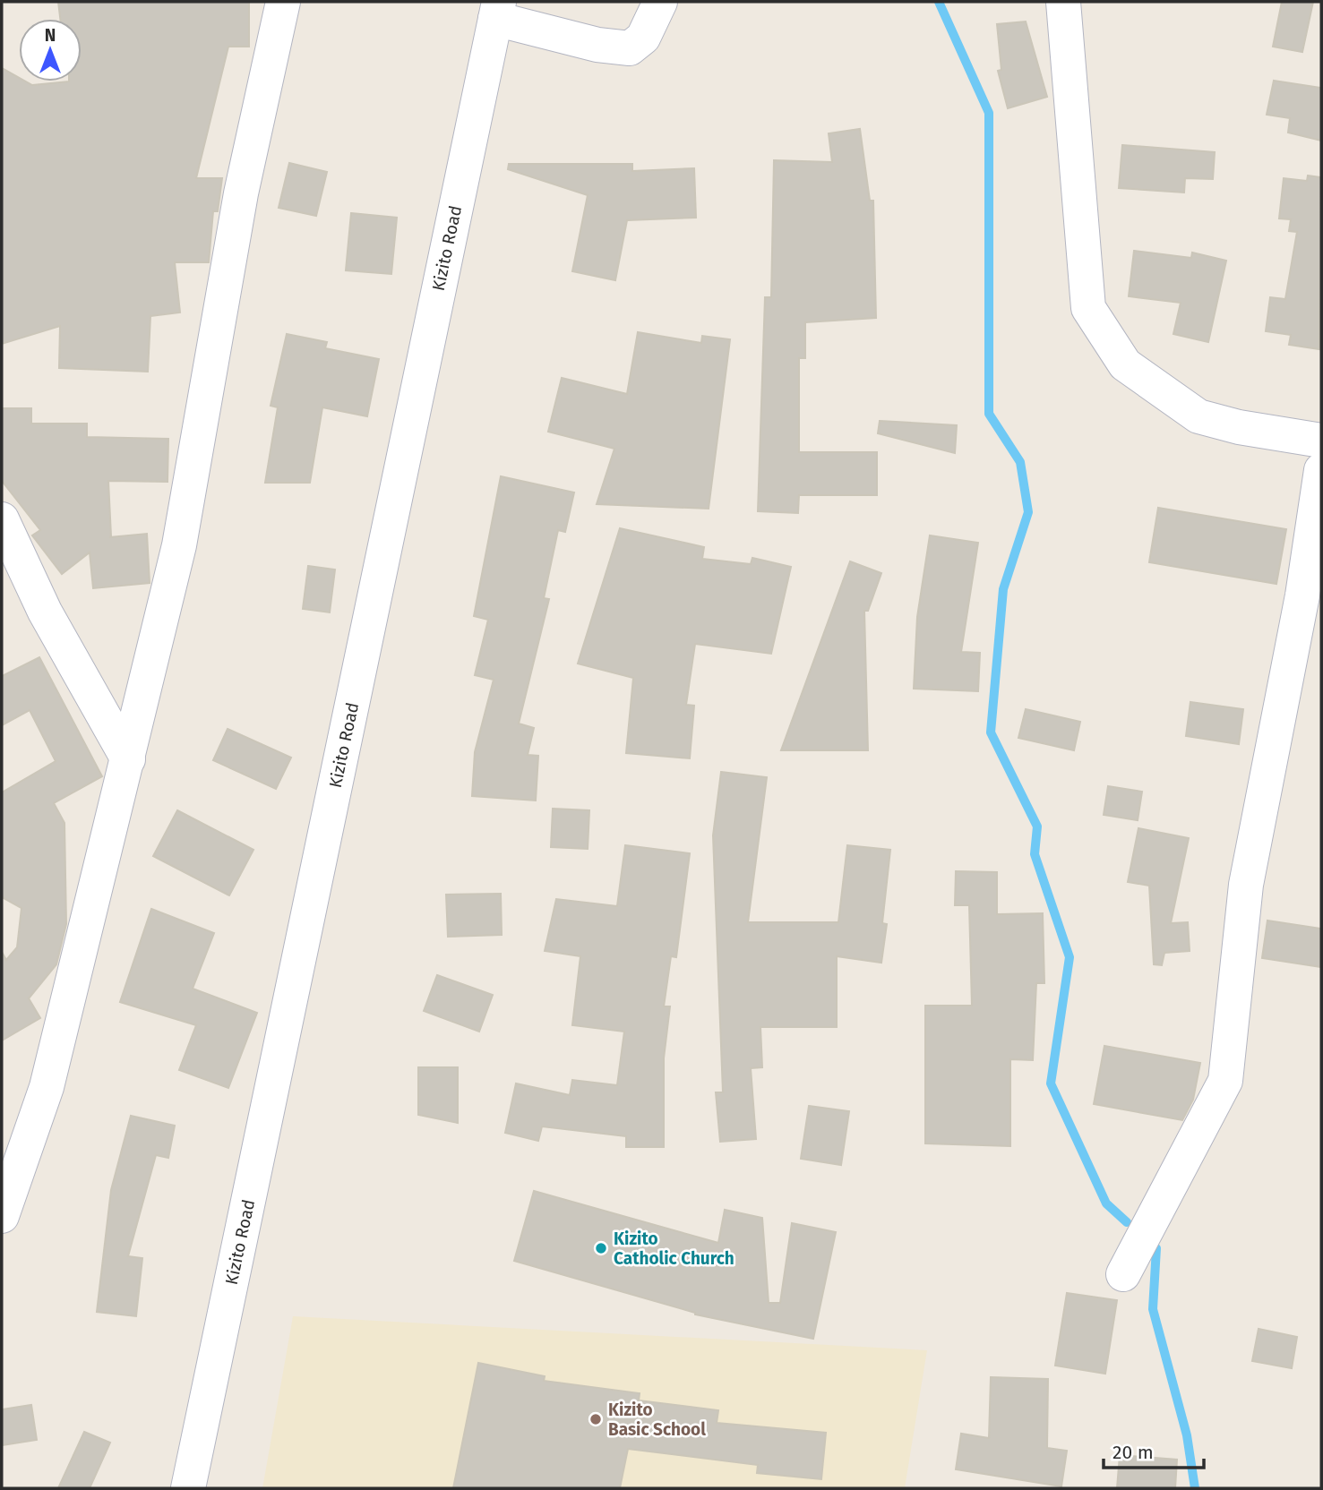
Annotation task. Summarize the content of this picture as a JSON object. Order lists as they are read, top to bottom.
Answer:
{
  "streets": {
    "street": ["Kizito Road"]
  },
  "places": ["Kizito Catholic Church", "Kizito Basic School"],
  "scale_bar": "20 m",
  "north": "top"
}
